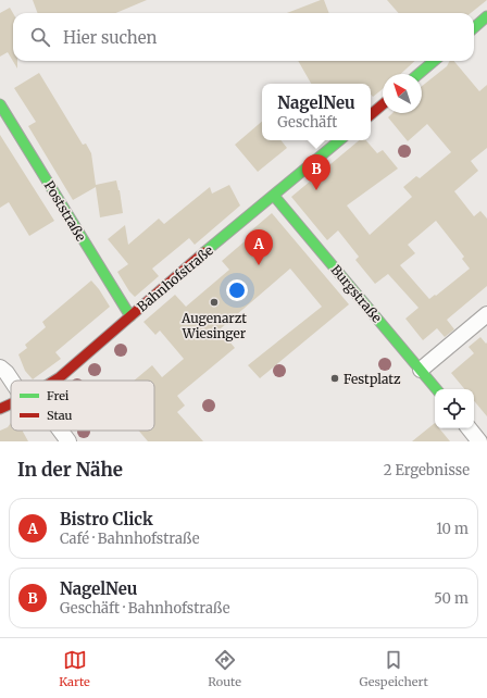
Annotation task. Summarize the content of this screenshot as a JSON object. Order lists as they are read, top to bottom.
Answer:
{
  "streets": {
    "street": ["Poststraße", "Bahnhofstraße", "Burgstraße"]
  },
  "crossings": [
    ["Poststraße", "Bahnhofstraße"],
    ["Bahnhofstraße", "Burgstraße"]
  ],
  "places": ["Augenarzt Wiesinger", "Festplatz"],
  "legend": ["Frei", "Stau"],
  "north": "top left",
  "page": {
    "search": "Hier suchen",
    "popup": ["NagelNeu", "Geschäft"],
    "pins": ["B", "A"],
    "heading": ["In der Nähe", "2 Ergebnisse"],
    "list": [
      {
        "mark": "A",
        "name": "Bistro Click",
        "note": "Café · Bahnhofstraße",
        "value": "10 m"
      },
      {
        "mark": "B",
        "name": "NagelNeu",
        "note": "Geschäft · Bahnhofstraße",
        "value": "50 m"
      }
    ],
    "nav": ["Karte", "Route", "Gespeichert"]
  }
}
